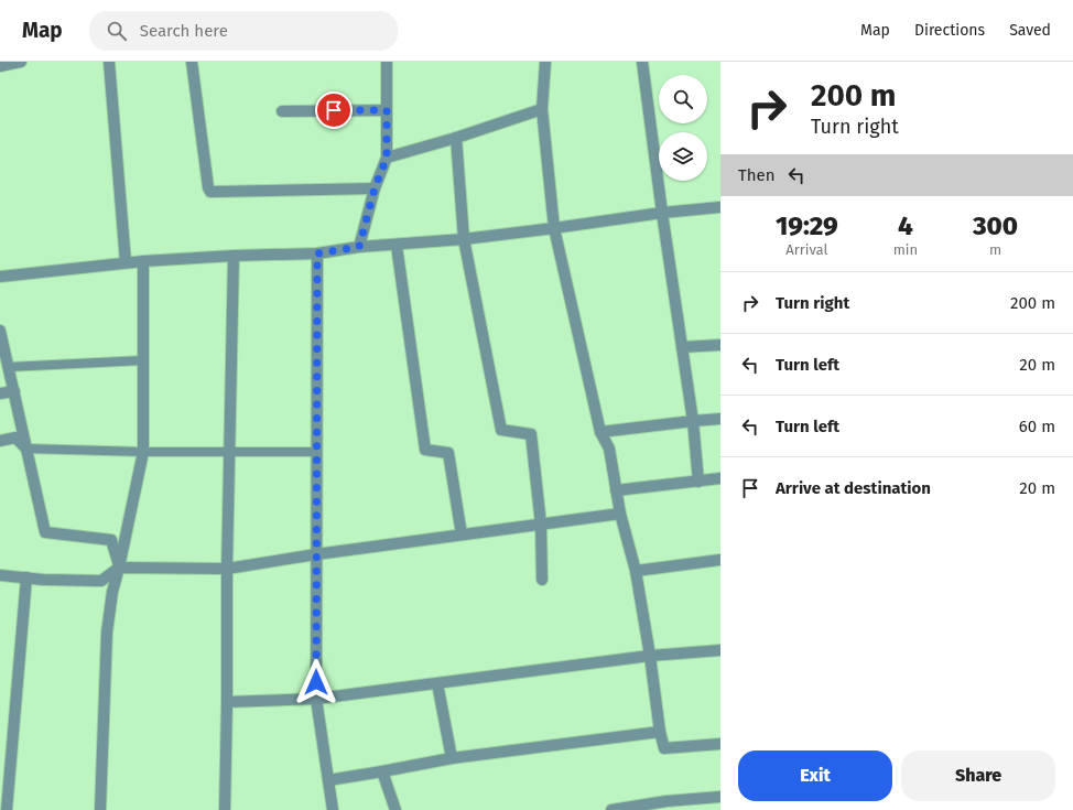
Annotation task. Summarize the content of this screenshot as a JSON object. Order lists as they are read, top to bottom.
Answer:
{
  "page": {
    "header": "Map",
    "search": "Search here",
    "nav": ["Map", "Directions", "Saved"],
    "turn": ["200 m", "Turn right"],
    "then": "Then",
    "eta": [
      "19:29",
      "Arrival",
      "4",
      "min",
      "300",
      "m"
    ],
    "list": [
      {
        "name": "Turn right",
        "value": "200 m"
      },
      {
        "name": "Turn left",
        "value": "20 m"
      },
      {
        "name": "Turn left",
        "value": "60 m"
      },
      {
        "name": "Arrive at destination",
        "value": "20 m"
      }
    ],
    "buttons": ["Exit", "Share"]
  }
}
